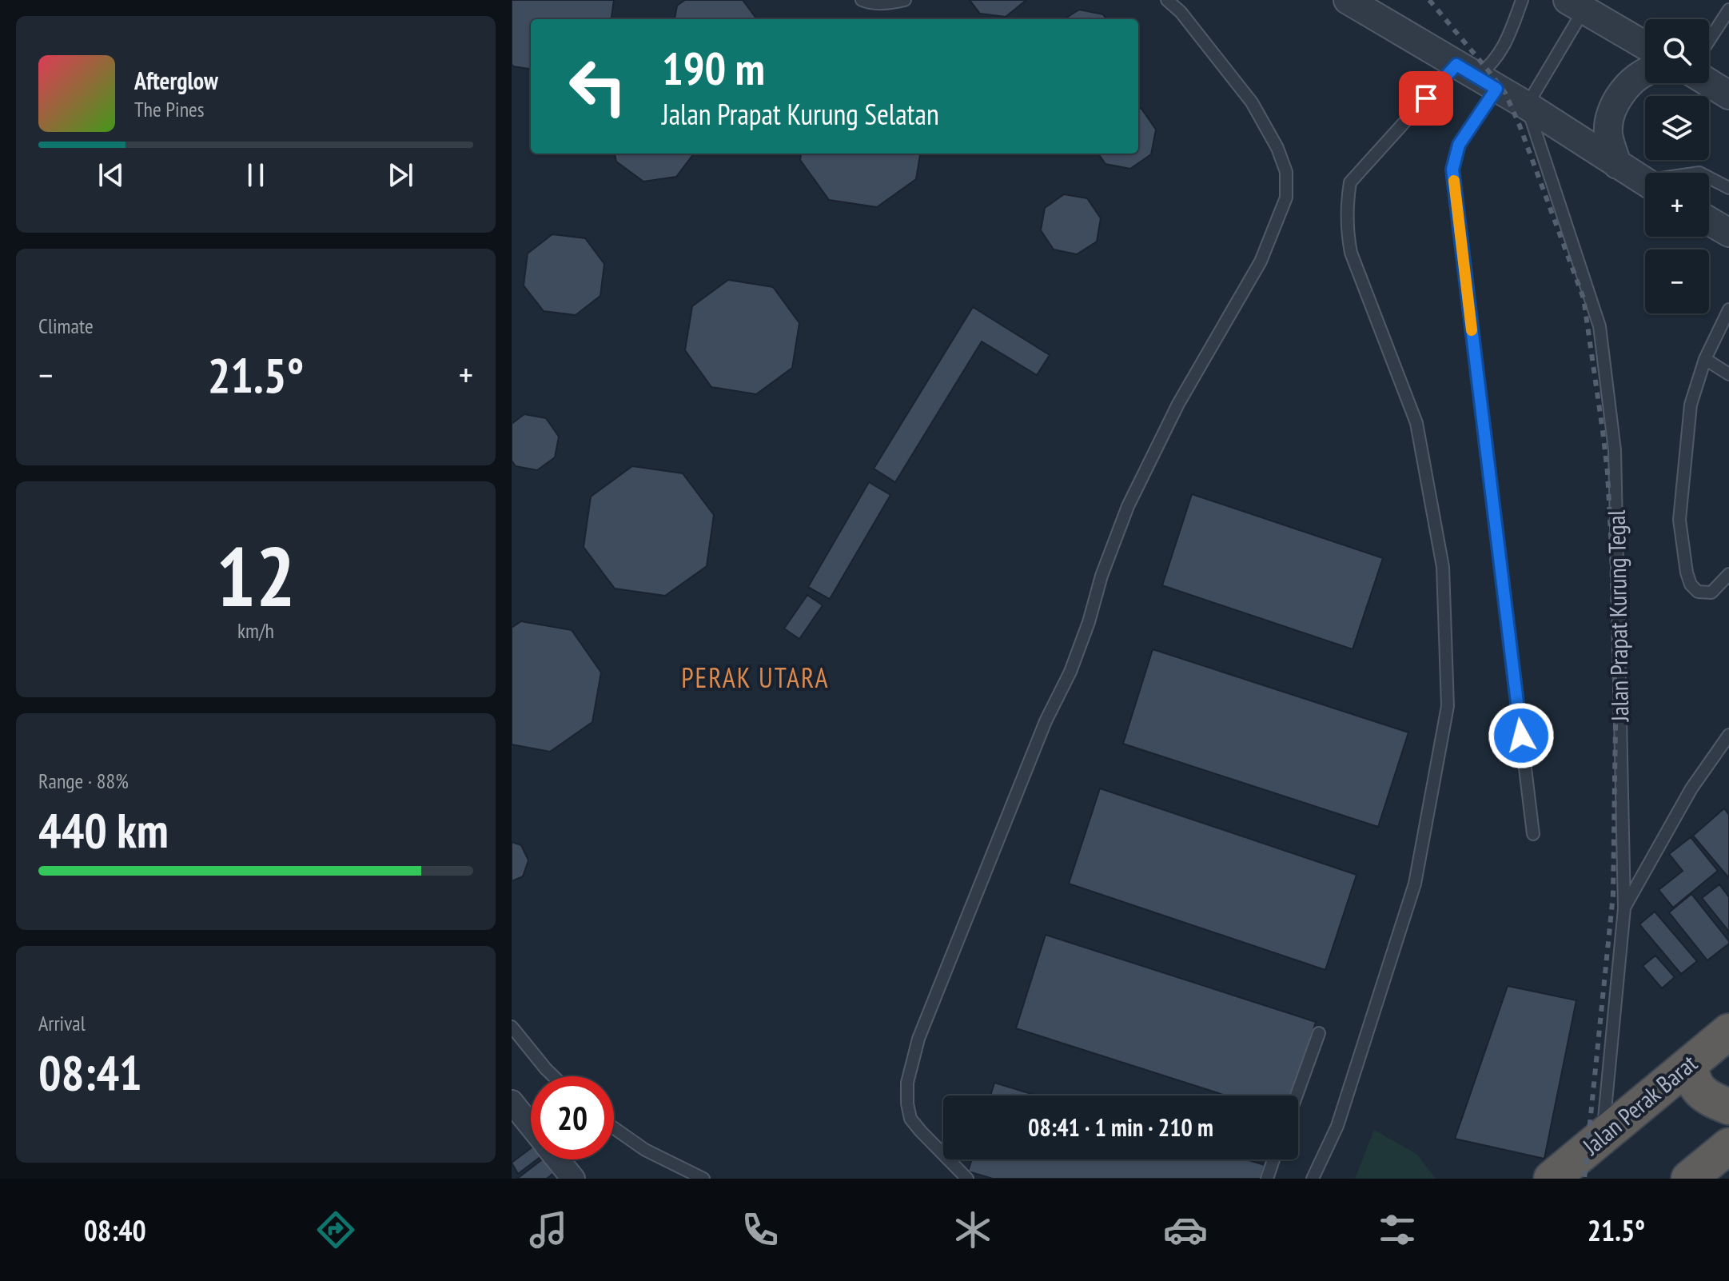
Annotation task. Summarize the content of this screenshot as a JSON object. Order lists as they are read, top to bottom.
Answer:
{
  "streets": {
    "highway": ["Jalan Perak Barat"],
    "lane": ["Jalan Prapat Kurung Tegal"]
  },
  "crossings": [
    ["Jalan Prapat Kurung Tegal", "Jalan Perak Barat"]
  ],
  "districts": ["PERAK UTARA"],
  "page": {
    "map_buttons": ["+", "−"],
    "turn": ["190 m", "Jalan Prapat Kurung Selatan"],
    "song": ["Afterglow", "The Pines"],
    "tile": [
      "Climate",
      ["12", "km/h"],
      ["Range · 88%", "440 km"],
      ["Arrival", "08:41"]
    ],
    "heat": ["−", "21.5°", "+"],
    "limit": "20",
    "trip": "08:41 · 1 min · 210 m",
    "tabs": ["08:40", "21.5°"]
  }
}
